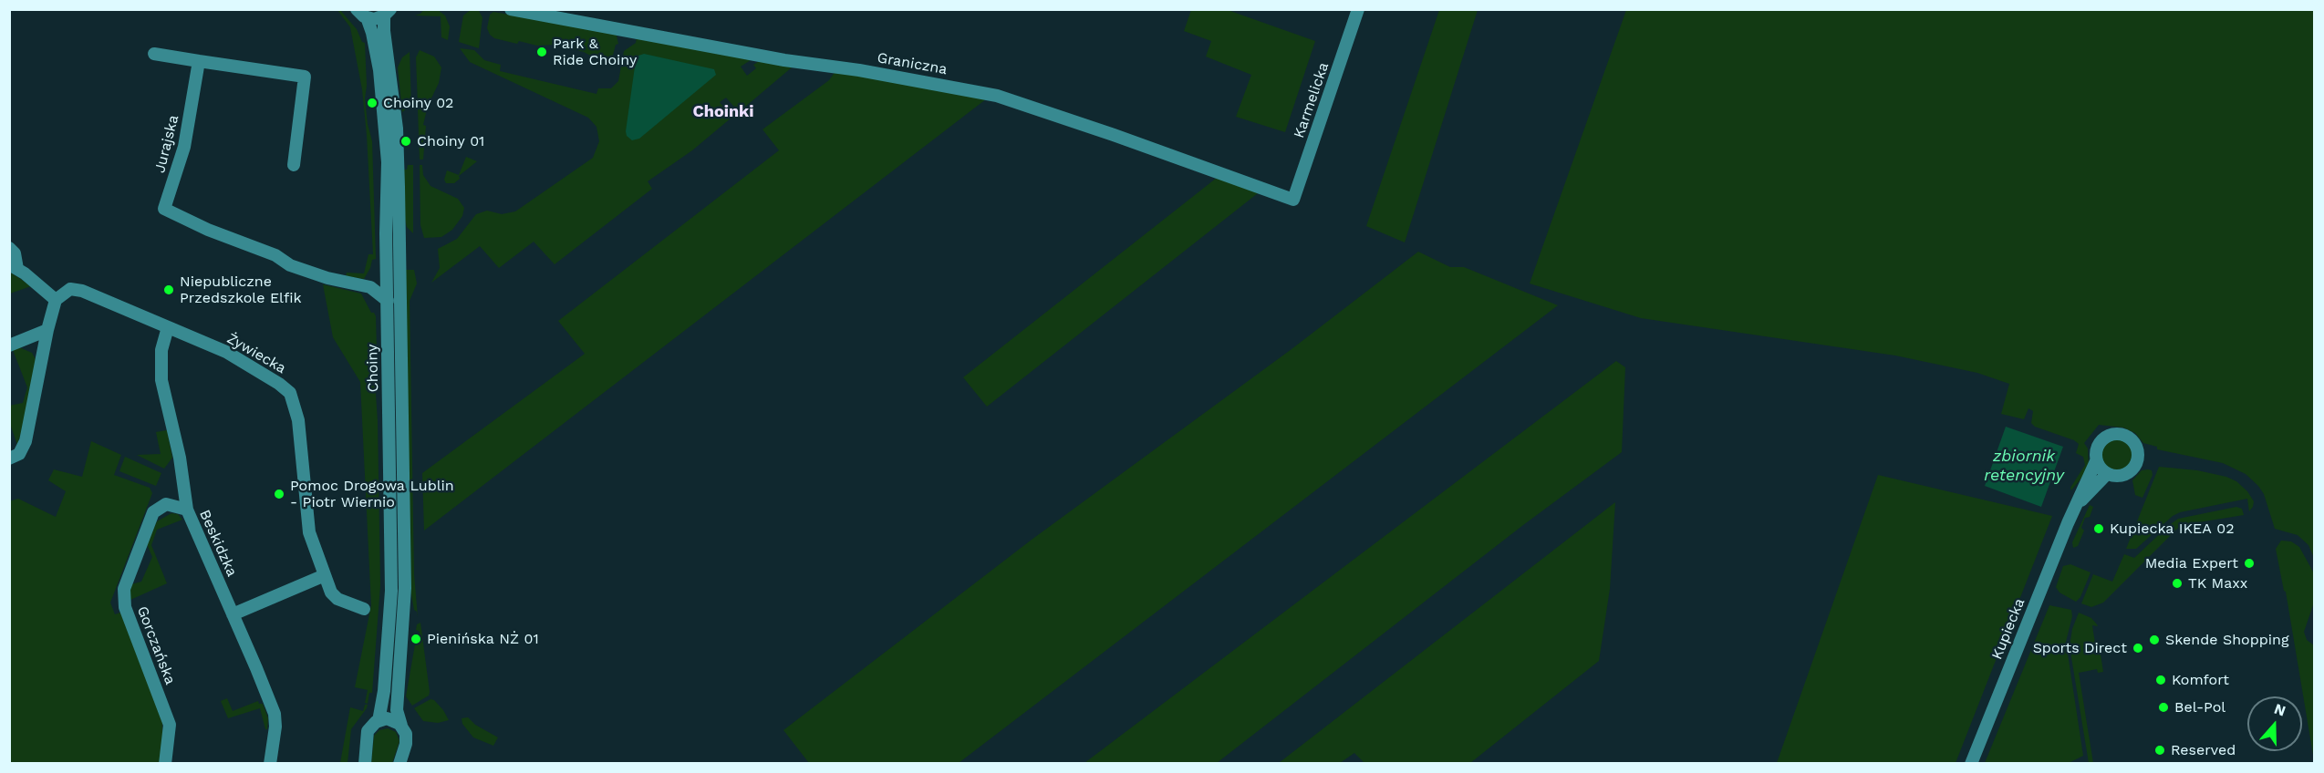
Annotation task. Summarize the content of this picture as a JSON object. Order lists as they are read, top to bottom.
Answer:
{
  "streets": {
    "street": [
      "Graniczna",
      "Karmelicka",
      "Jurajska",
      "Żywiecka",
      "Choiny",
      "Beskidzka",
      "Kupiecka",
      "Gorczańska"
    ]
  },
  "crossings": [
    ["Graniczna", "Karmelicka"],
    ["Jurajska", "Choiny"],
    ["Żywiecka", "Beskidzka"],
    ["Beskidzka", "Gorczańska"]
  ],
  "districts": ["Choinki"],
  "water": ["zbiornik retencyjny"],
  "places": [
    "Park & Ride Choiny",
    "Choiny 02",
    "Choiny 01",
    "Niepubliczne Przedszkole Elfik",
    "Pomoc Drogowa Lublin - Piotr Wiernio",
    "Kupiecka IKEA 02",
    "Media Expert",
    "TK Maxx",
    "Pienińska NŻ 01",
    "Skende Shopping",
    "Sports Direct",
    "Komfort",
    "Bel-Pol",
    "Reserved"
  ],
  "north": "top"
}
